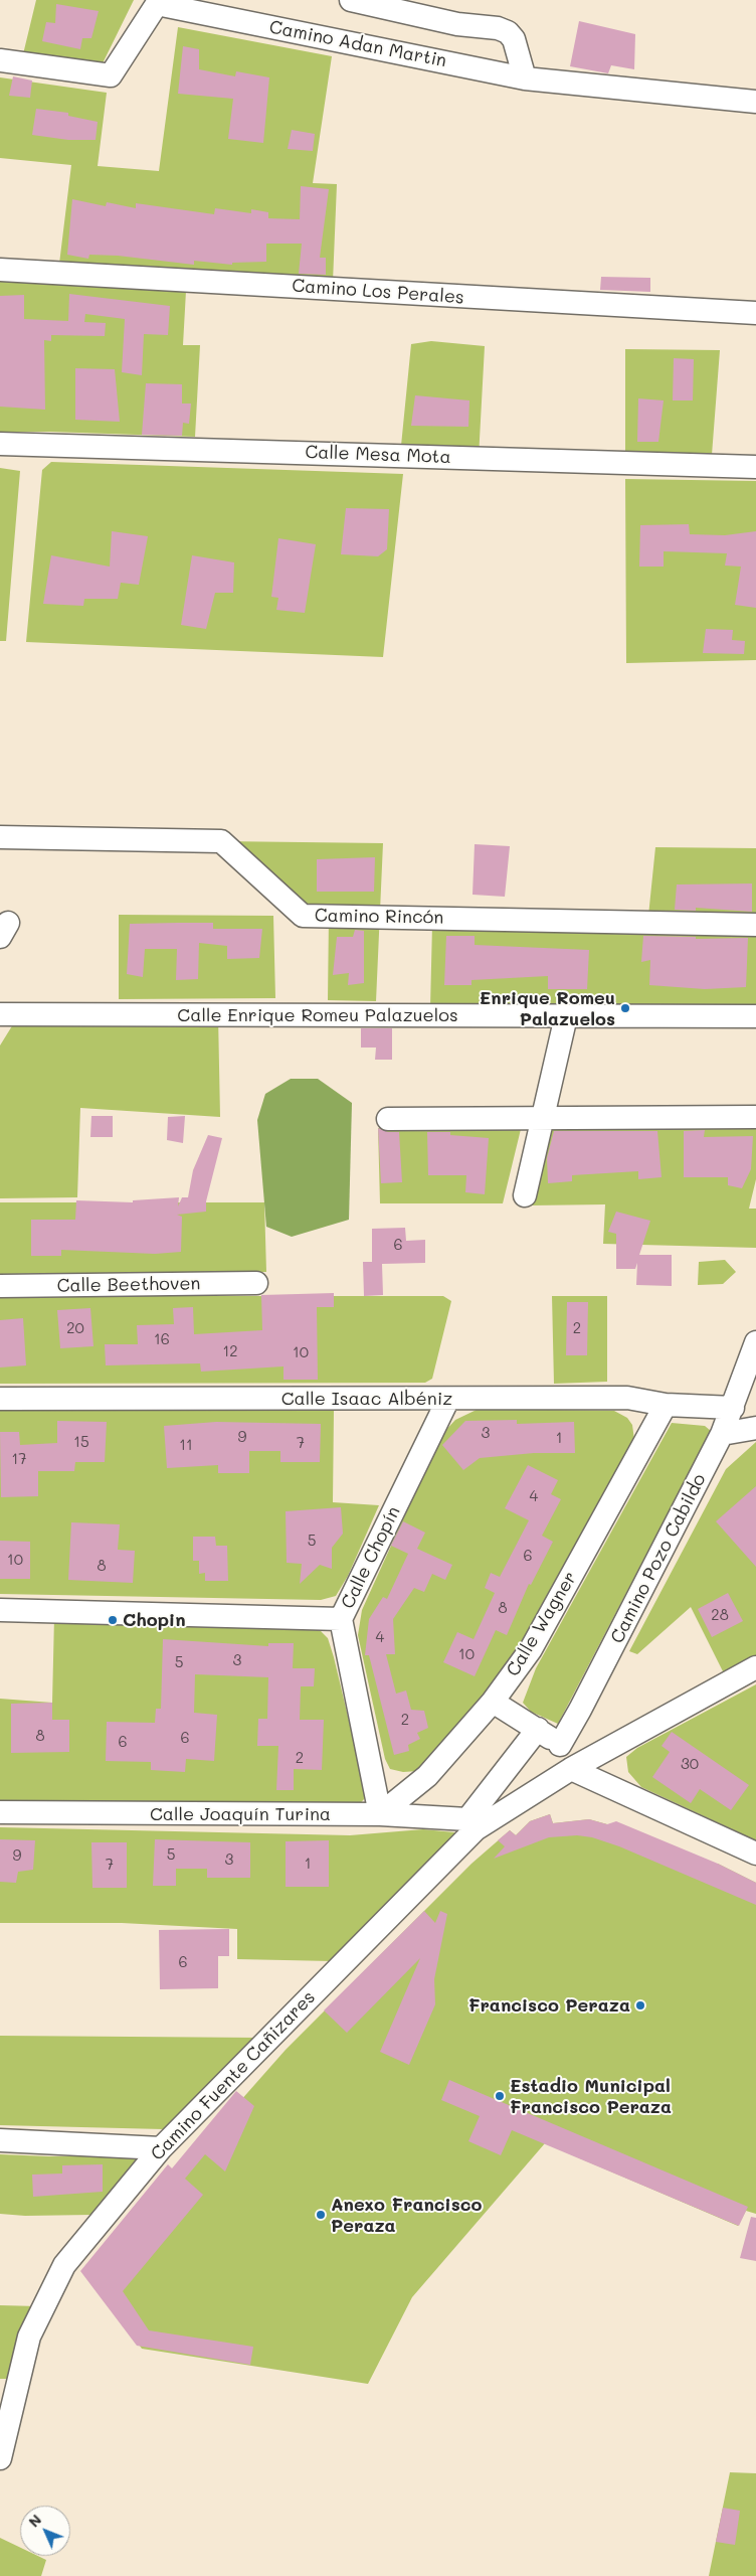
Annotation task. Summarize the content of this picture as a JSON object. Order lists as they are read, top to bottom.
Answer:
{
  "streets": {
    "street": [
      "Camino Adan Martin",
      "Camino Los Perales",
      "Calle Mesa Mota",
      "Camino Rincón",
      "Calle Enrique Romeu Palazuelos",
      "Calle Beethoven",
      "Calle Isaac Albéniz",
      "Calle Chopín",
      "Camino Pozo Cabildo",
      "Calle Wagner",
      "Calle Joaquín Turina",
      "Camino Fuente Cañizares"
    ]
  },
  "crossings": [
    ["Calle Isaac Albéniz", "Calle Chopín"],
    ["Calle Isaac Albéniz", "Camino Pozo Cabildo"],
    ["Calle Isaac Albéniz", "Calle Wagner"],
    ["Calle Chopín", "Calle Wagner"],
    ["Calle Chopín", "Calle Joaquín Turina"],
    ["Calle Wagner", "Calle Joaquín Turina"],
    ["Calle Joaquín Turina", "Camino Fuente Cañizares"]
  ],
  "places": [
    "Enrique Romeu Palazuelos",
    "Chopin",
    "Francisco Peraza",
    "Estadio Municipal Francisco Peraza",
    "Anexo Francisco Peraza"
  ],
  "house_numbers": [
    "6",
    "20",
    "2",
    "16",
    "12",
    "10",
    "3",
    "9",
    "1",
    "15",
    "7",
    "11",
    "17",
    "4",
    "5",
    "6",
    "10",
    "8",
    "8",
    "28",
    "4",
    "10",
    "3",
    "5",
    "2",
    "8",
    "6",
    "6",
    "2",
    "30",
    "5",
    "9",
    "3",
    "1",
    "7",
    "6"
  ],
  "north": "top left"
}
